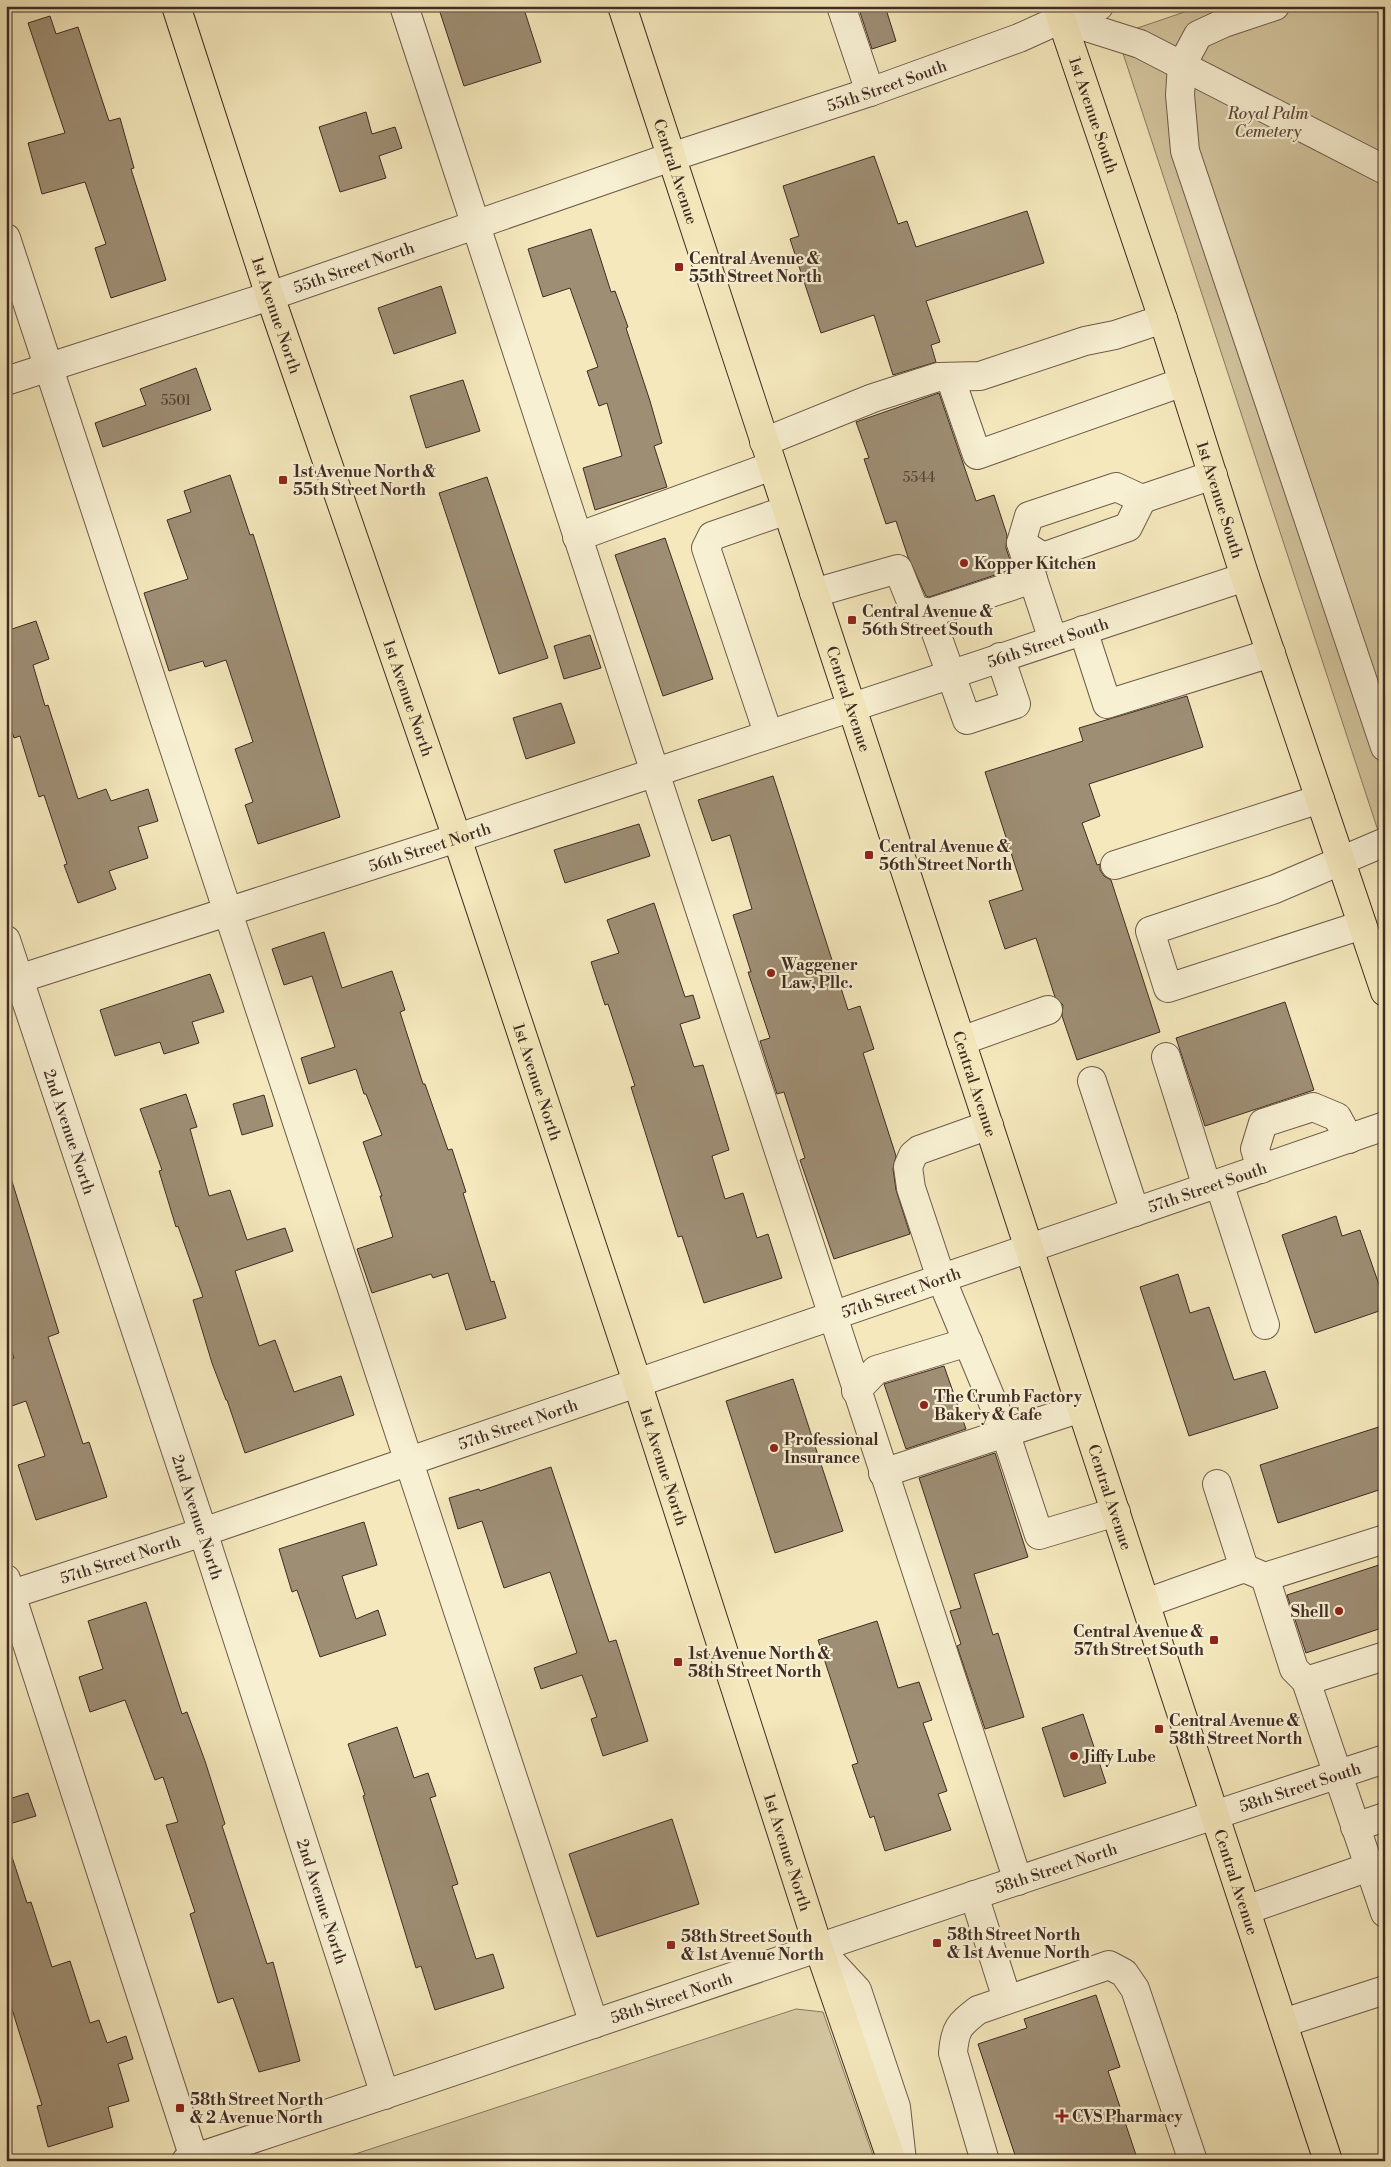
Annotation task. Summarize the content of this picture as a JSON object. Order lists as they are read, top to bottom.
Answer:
{
  "streets": {
    "main road": ["1st Avenue South", "Central Avenue", "1st Avenue North"],
    "street": [
      "55th Street South",
      "55th Street North",
      "56th Street South",
      "56th Street North",
      "2nd Avenue North",
      "57th Street South",
      "57th Street North",
      "58th Street South",
      "58th Street North"
    ]
  },
  "crossings": [
    ["55th Street South", "1st Avenue South"],
    ["55th Street South", "Central Avenue"],
    ["55th Street South", "55th Street North"],
    ["1st Avenue South", "56th Street South"],
    ["Central Avenue", "55th Street North"],
    ["Central Avenue", "56th Street South"],
    ["Central Avenue", "56th Street North"],
    ["Central Avenue", "57th Street South"],
    ["Central Avenue", "57th Street North"],
    ["Central Avenue", "58th Street South"],
    ["Central Avenue", "58th Street North"],
    ["55th Street North", "1st Avenue North"],
    ["1st Avenue North", "56th Street North"],
    ["1st Avenue North", "57th Street North"],
    ["1st Avenue North", "58th Street North"],
    ["56th Street South", "56th Street North"],
    ["56th Street North", "2nd Avenue North"],
    ["2nd Avenue North", "57th Street North"],
    ["2nd Avenue North", "58th Street North"],
    ["57th Street South", "57th Street North"],
    ["58th Street South", "58th Street North"]
  ],
  "parks": ["Royal Palm Cemetery"],
  "places": {
    "transit": [
      "Central Avenue & 55th Street North",
      "1st Avenue North & 55th Street North",
      "Central Avenue & 56th Street South",
      "Central Avenue & 56th Street North",
      "Central Avenue & 57th Street South",
      "1st Avenue North & 58th Street North",
      "Central Avenue & 58th Street North",
      "58th Street North & 1st Avenue North",
      "58th Street South & 1st Avenue North",
      "58th Street North & 2 Avenue North"
    ],
    "other": [
      "Kopper Kitchen",
      "Waggener Law, Pllc.",
      "The Crumb Factory Bakery & Cafe",
      "Professional Insurance",
      "Shell",
      "Jiffy Lube"
    ],
    "health": ["CVS Pharmacy"]
  },
  "house_numbers": ["5501", "5544"]
}
